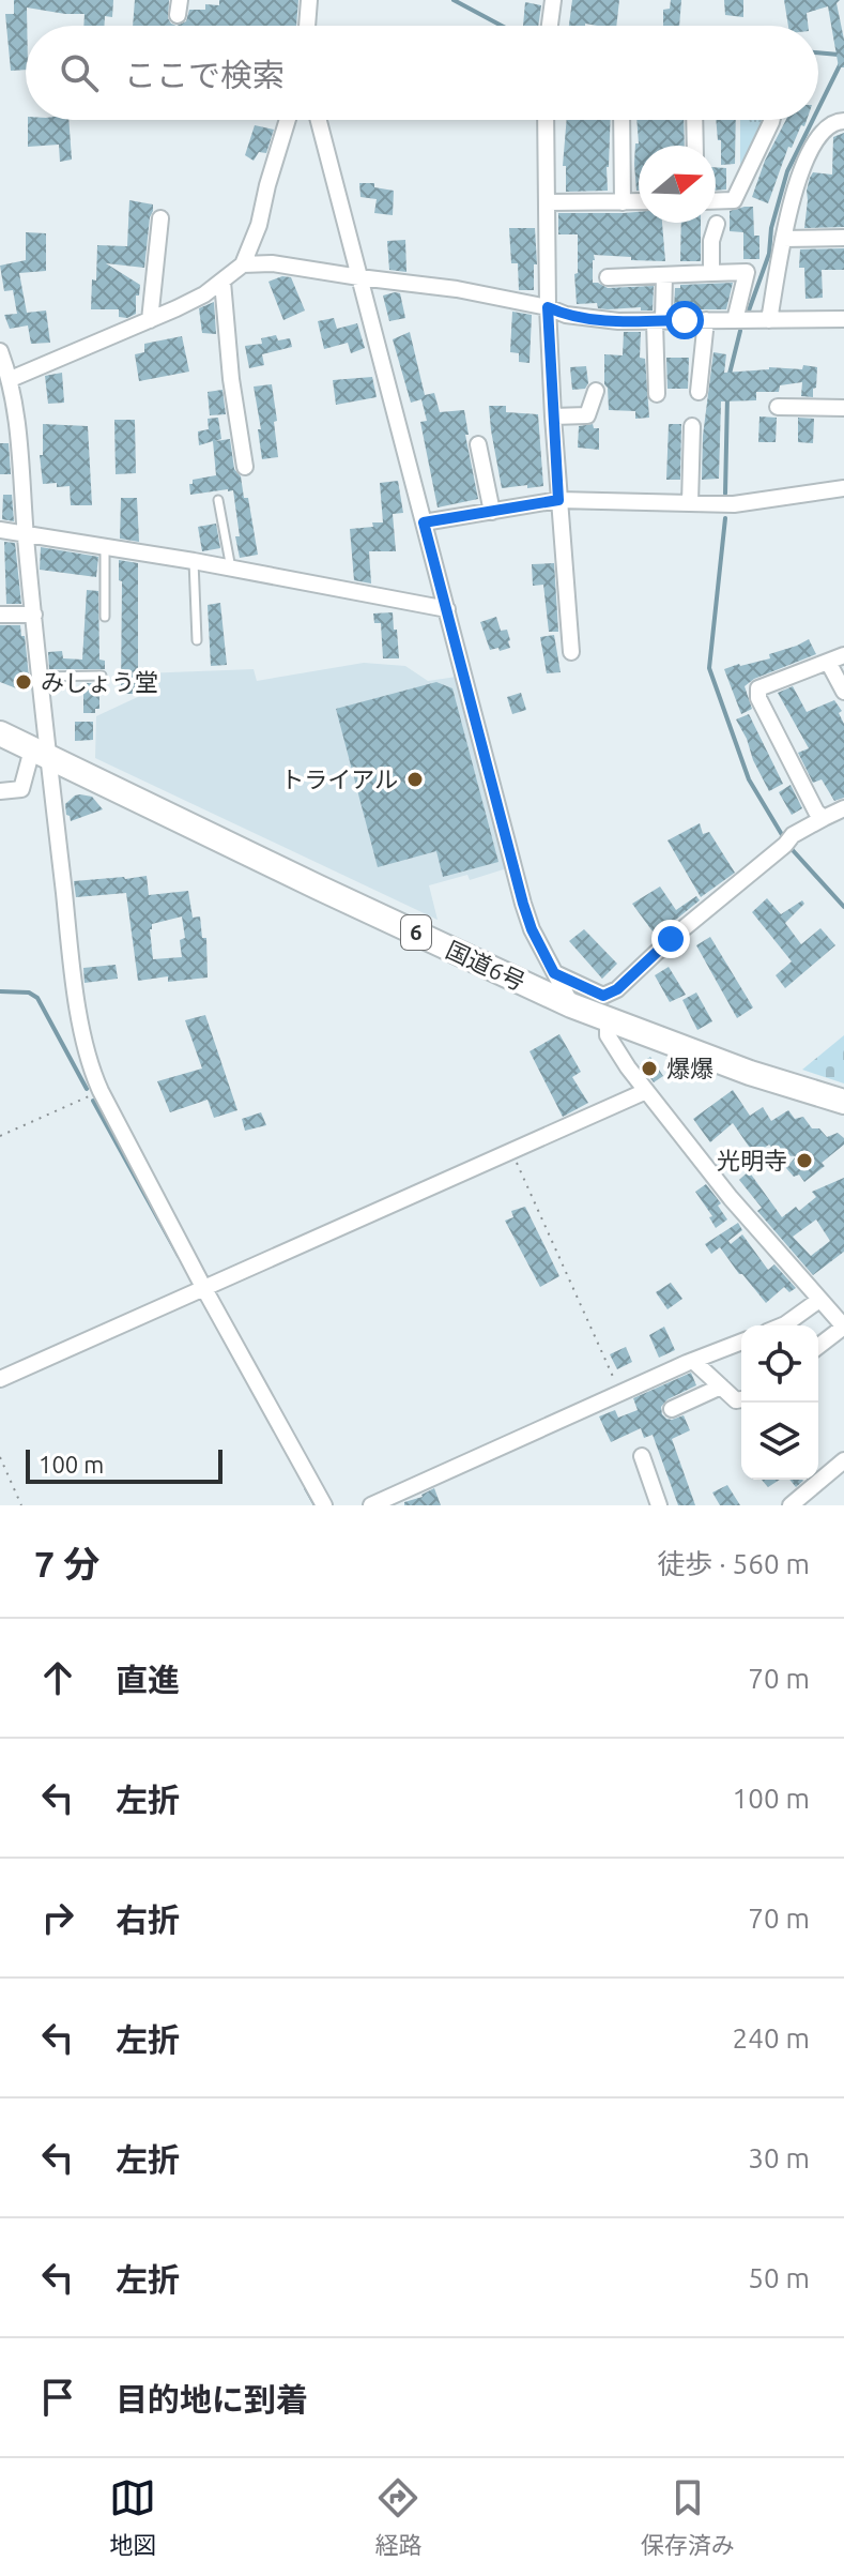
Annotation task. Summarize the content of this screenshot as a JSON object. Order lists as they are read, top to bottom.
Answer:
{
  "streets": {
    "highway": ["6", "国道6号"]
  },
  "places": [
    "みしょう堂",
    "トライアル",
    "爆爆",
    "光明寺"
  ],
  "scale_bar": "100 m",
  "north": "right",
  "page": {
    "search": "ここで検索",
    "scale": "100 m",
    "heading": ["7 分", "徒歩 · 560 m"],
    "list": [
      ["直進", "70 m"],
      ["左折", "100 m"],
      ["右折", "70 m"],
      ["左折", "240 m"],
      ["左折", "30 m"],
      ["左折", "50 m"],
      "目的地に到着"
    ],
    "nav": ["地図", "経路", "保存済み"]
  }
}
